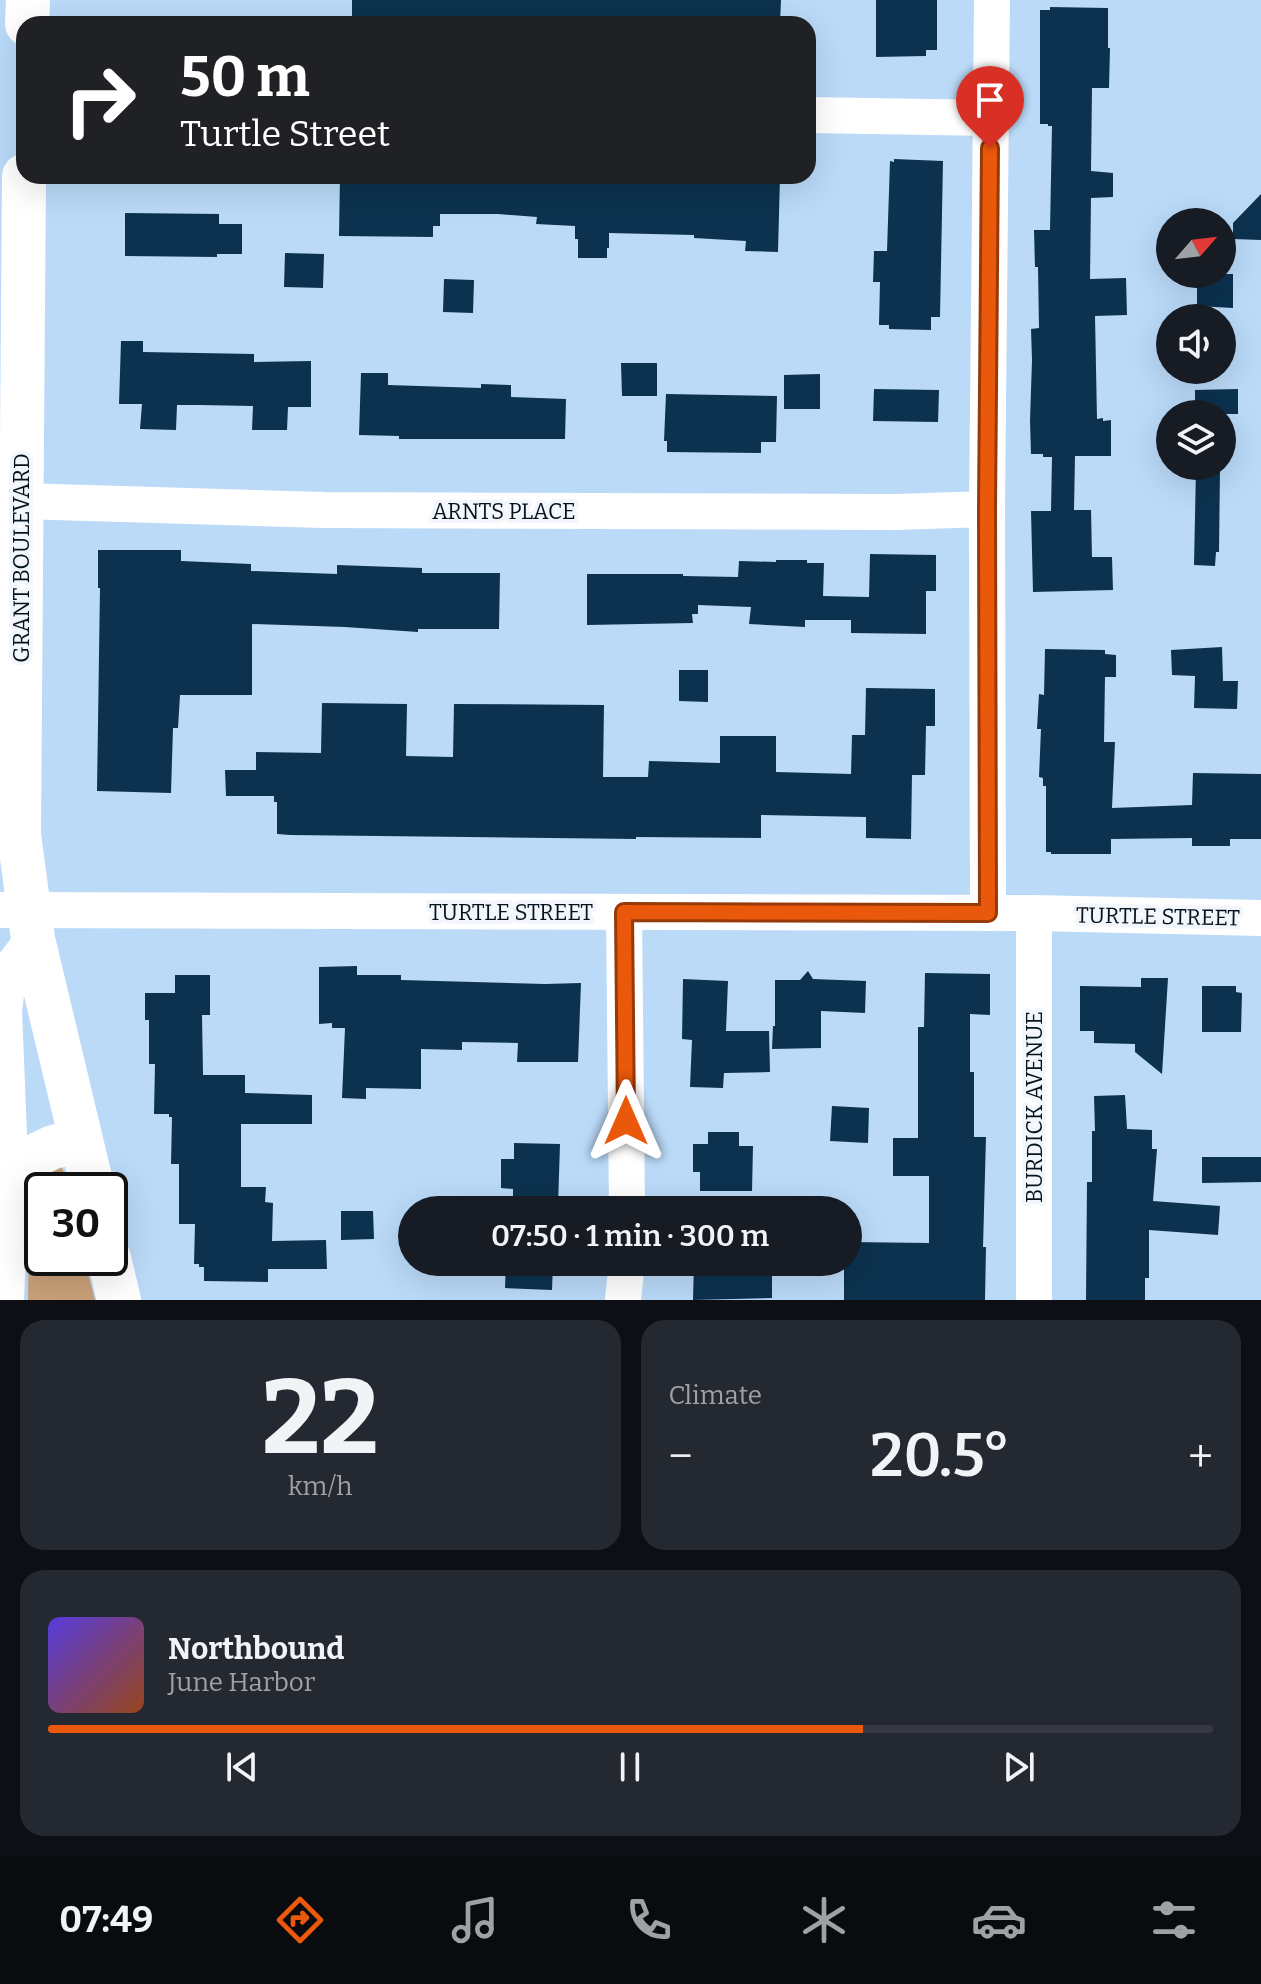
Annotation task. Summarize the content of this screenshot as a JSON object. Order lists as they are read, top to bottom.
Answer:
{
  "streets": {
    "street": [
      "ARNTS PLACE",
      "GRANT BOULEVARD",
      "TURTLE STREET",
      "BURDICK AVENUE"
    ]
  },
  "crossings": [
    ["ARNTS PLACE", "GRANT BOULEVARD"],
    ["GRANT BOULEVARD", "TURTLE STREET"],
    ["TURTLE STREET", "BURDICK AVENUE"]
  ],
  "north": "top right",
  "page": {
    "turn": ["50 m", "Turtle Street"],
    "limit": "30",
    "trip": "07:50 · 1 min · 300 m",
    "tile": [
      ["22", "km/h"],
      "Climate"
    ],
    "heat": ["−", "20.5°", "+"],
    "song": ["Northbound", "June Harbor"],
    "tabs": "07:49"
  }
}
